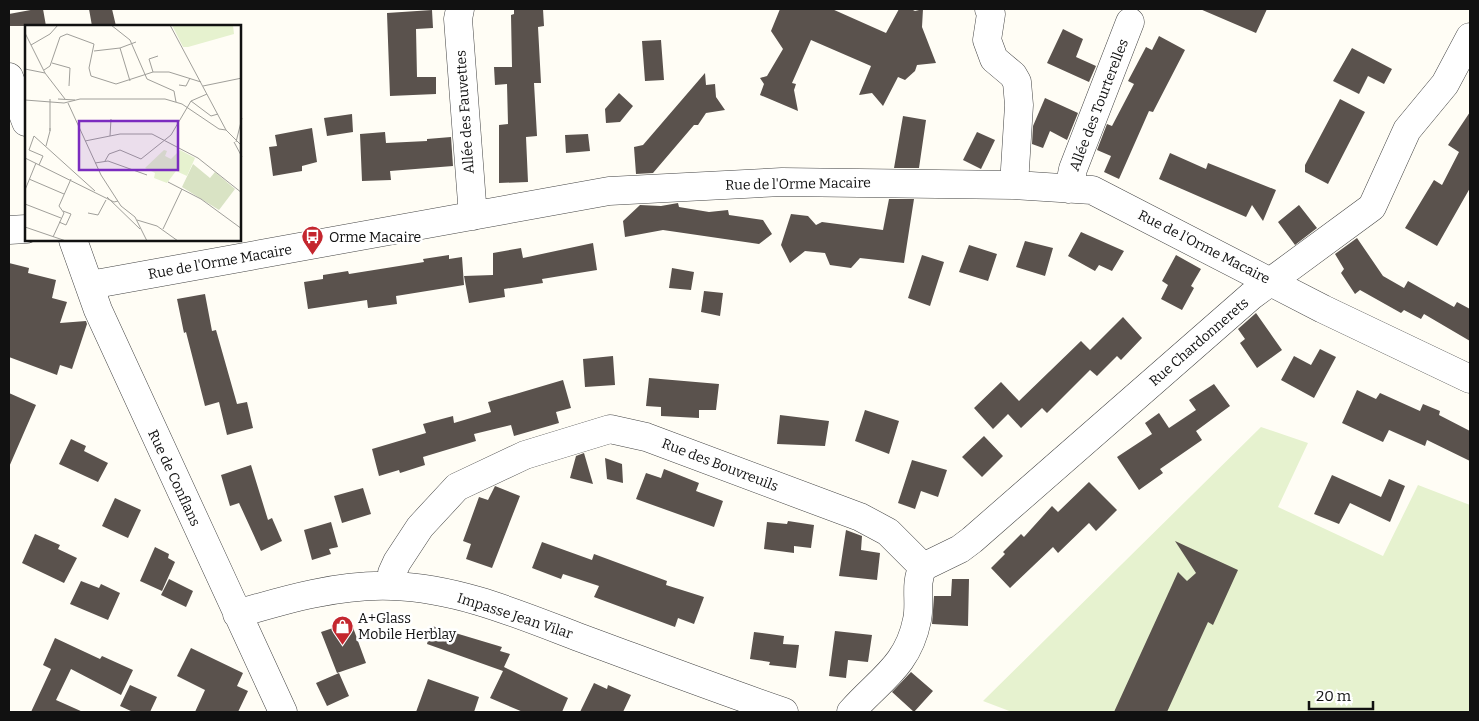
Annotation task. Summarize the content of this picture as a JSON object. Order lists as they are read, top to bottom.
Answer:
{
  "streets": {
    "street": [
      "Allée des Tourterelles",
      "Allée des Fauvettes",
      "Rue de l'Orme Macaire",
      "Rue Chardonnerets",
      "Rue des Bouvreuils",
      "Rue de Conflans",
      "Impasse Jean Vilar"
    ]
  },
  "crossings": [
    ["Allée des Tourterelles", "Rue de l'Orme Macaire"],
    ["Allée des Fauvettes", "Rue de l'Orme Macaire"],
    ["Rue de l'Orme Macaire", "Rue Chardonnerets"],
    ["Rue de l'Orme Macaire", "Rue de Conflans"],
    ["Rue Chardonnerets", "Rue des Bouvreuils"],
    ["Rue des Bouvreuils", "Impasse Jean Vilar"],
    ["Rue de Conflans", "Impasse Jean Vilar"]
  ],
  "places": {
    "bus stop": ["Orme Macaire"],
    "shop": ["A+Glass Mobile Herblay"]
  },
  "scale_bar": "20 m"
}
